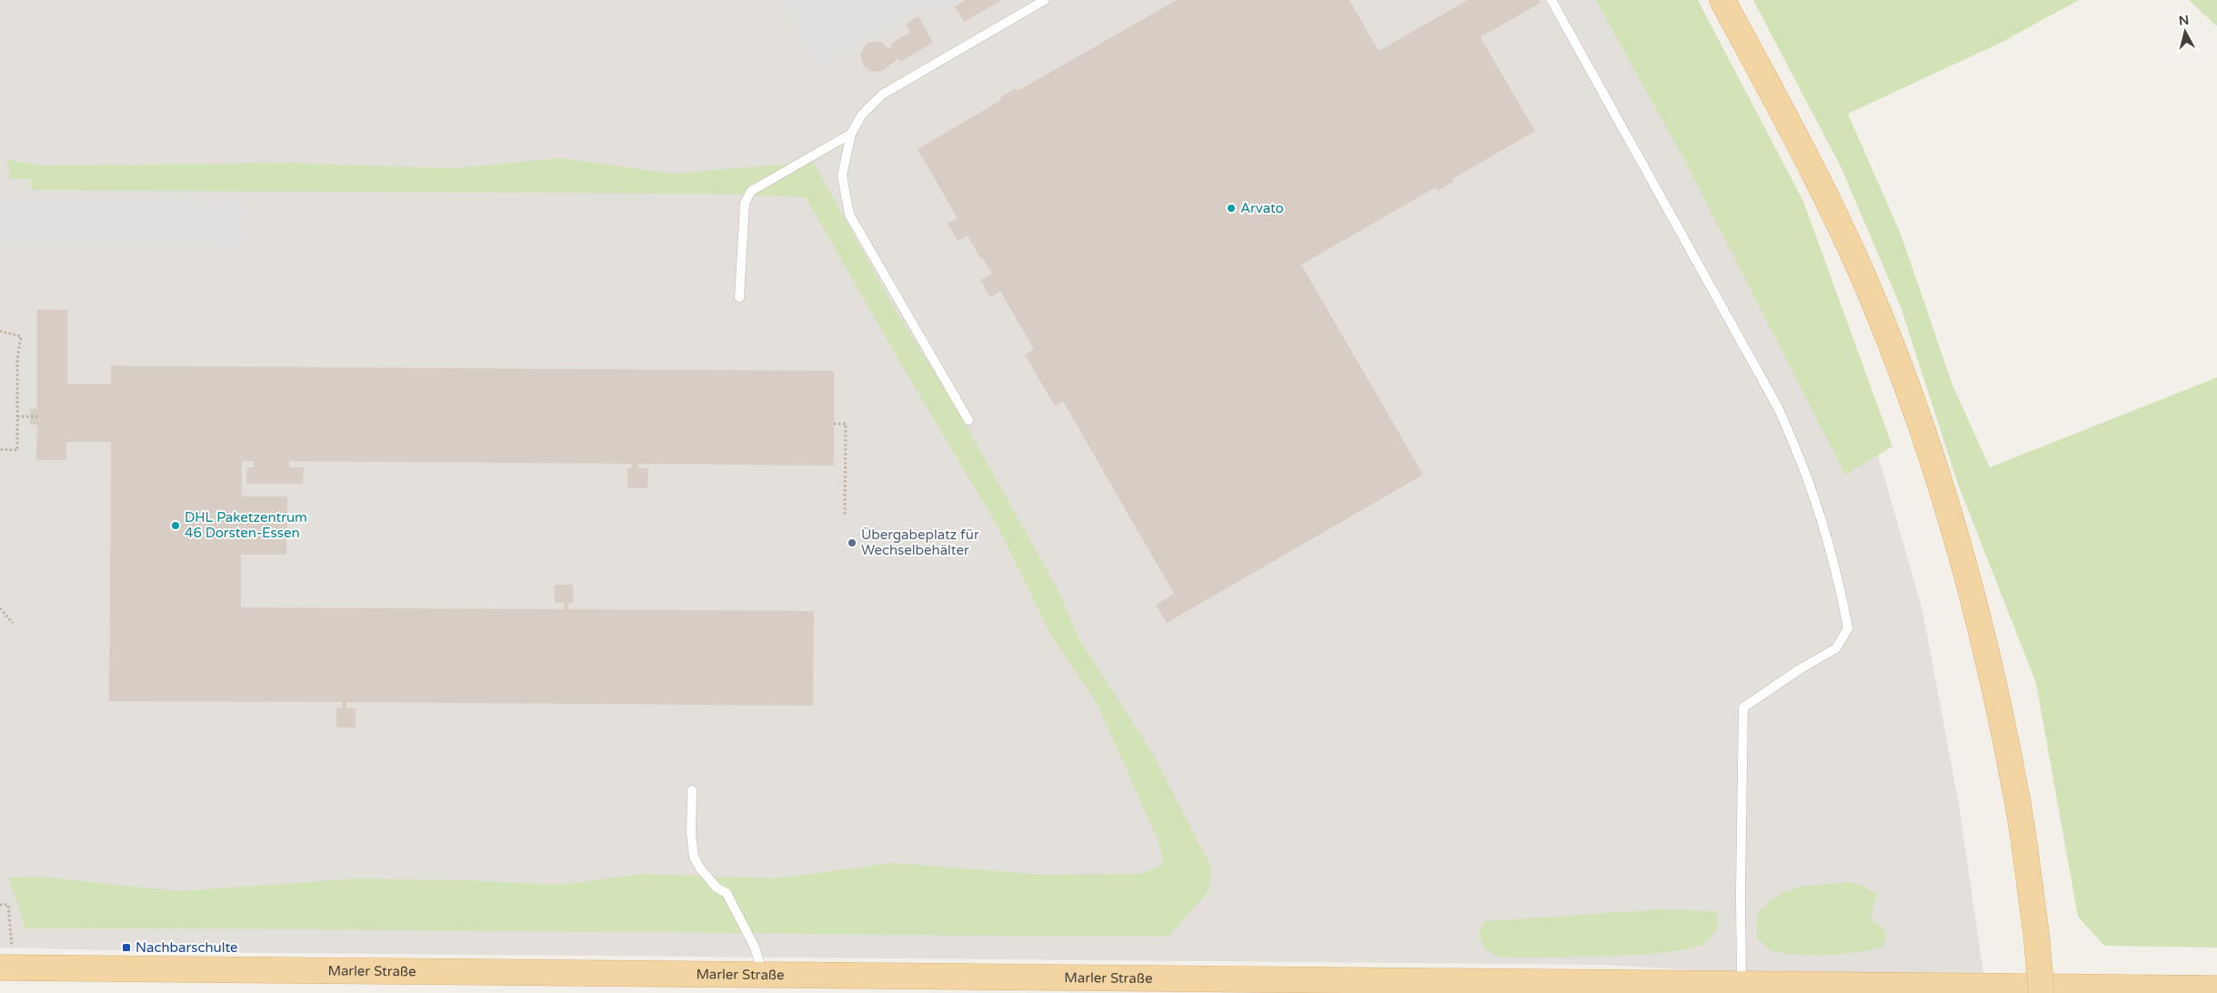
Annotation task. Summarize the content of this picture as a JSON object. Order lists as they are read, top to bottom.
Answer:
{
  "streets": {
    "main road": ["Marler Straße"]
  },
  "places": {
    "other": ["Arvato", "DHL Paketzentrum 46 Dorsten-Essen", "Übergabeplatz für Wechselbehälter"],
    "transit": ["Nachbarschulte"]
  },
  "north": "top"
}
